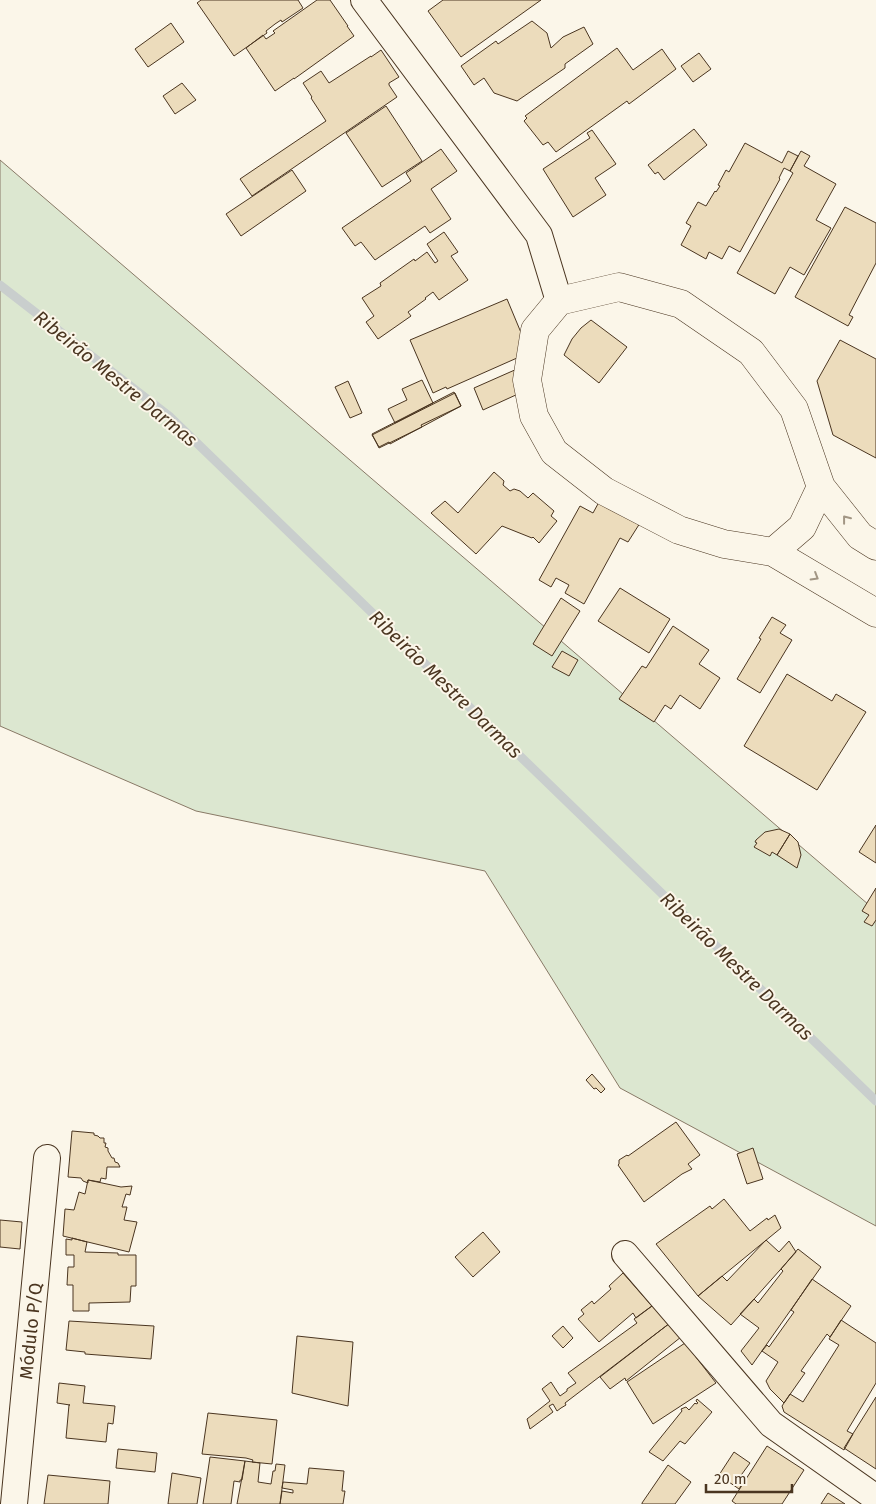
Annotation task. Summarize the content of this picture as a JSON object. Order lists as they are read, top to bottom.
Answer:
{
  "streets": {
    "street": ["Módulo P/Q"]
  },
  "water": ["Ribeirão Mestre Darmas"],
  "scale_bar": "20 m"
}
